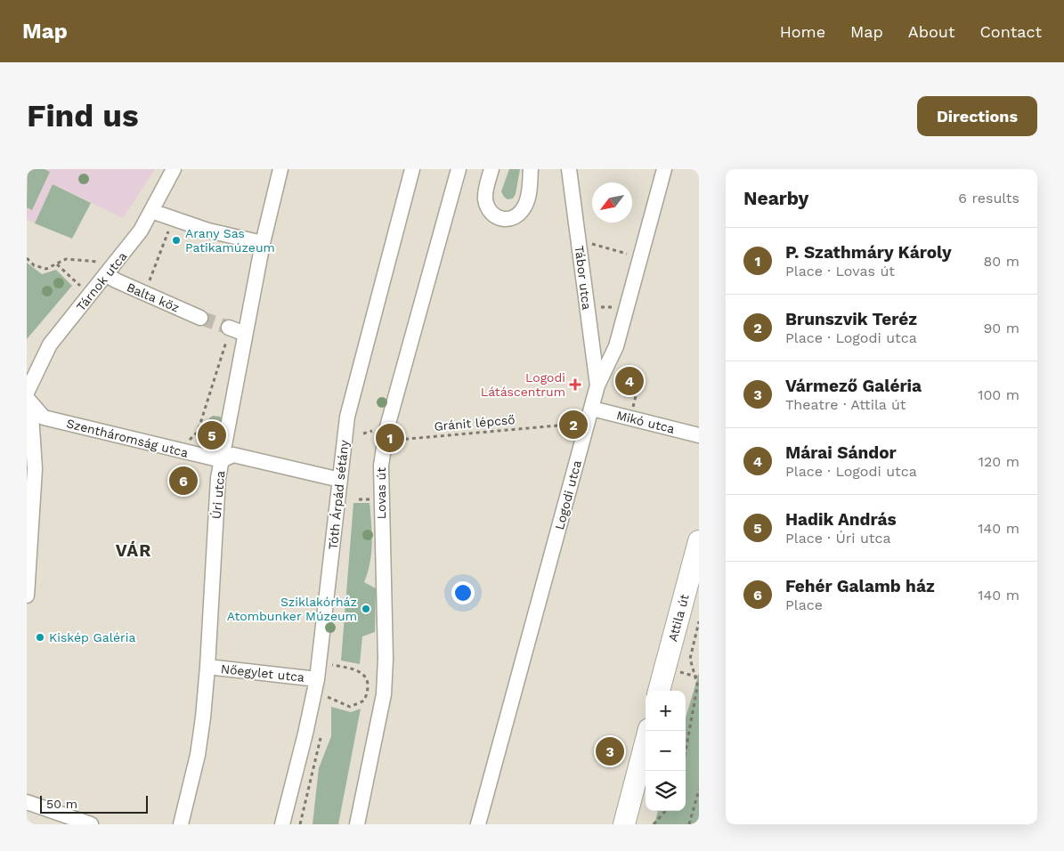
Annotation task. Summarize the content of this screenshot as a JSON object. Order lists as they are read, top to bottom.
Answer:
{
  "streets": {
    "main road": ["Attila út"],
    "street": [
      "Tábor utca",
      "Tárnok utca",
      "Balta köz",
      "Mikó utca",
      "Szentháromság utca",
      "Lovas út",
      "Úri utca",
      "Tóth Árpád sétány",
      "Logodi utca",
      "Nőegylet utca"
    ],
    "path": ["Gránit lépcső"]
  },
  "crossings": [
    ["Tábor utca", "Logodi utca"],
    ["Tárnok utca", "Balta köz"],
    ["Mikó utca", "Logodi utca"],
    ["Szentháromság utca", "Úri utca"],
    ["Szentháromság utca", "Tóth Árpád sétány"],
    ["Úri utca", "Nőegylet utca"],
    ["Tóth Árpád sétány", "Nőegylet utca"]
  ],
  "districts": ["VÁR"],
  "places": {
    "other": ["Arany Sas Patikamúzeum", "Sziklakórház Atombunker Múzeum", "Kiskép Galéria"],
    "health": ["Logodi Látáscentrum"]
  },
  "scale_bar": "50 m",
  "north": "bottom left",
  "page": {
    "header": "Map",
    "nav": [
      "Home",
      "Map",
      "About",
      "Contact"
    ],
    "buttons": "Directions",
    "title": "Find us",
    "heading": ["Nearby", "6 results"],
    "list": [
      {
        "mark": "1",
        "name": "P. Szathmáry Károly",
        "note": "Place · Lovas út",
        "value": "80 m"
      },
      {
        "mark": "2",
        "name": "Brunszvik Teréz",
        "note": "Place · Logodi utca",
        "value": "90 m"
      },
      {
        "mark": "3",
        "name": "Vármező Galéria",
        "note": "Theatre · Attila út",
        "value": "100 m"
      },
      {
        "mark": "4",
        "name": "Márai Sándor",
        "note": "Place · Logodi utca",
        "value": "120 m"
      },
      {
        "mark": "5",
        "name": "Hadik András",
        "note": "Place · Úri utca",
        "value": "140 m"
      },
      {
        "mark": "6",
        "name": "Fehér Galamb ház",
        "note": "Place",
        "value": "140 m"
      }
    ],
    "pins": [
      "4",
      "2",
      "5",
      "1",
      "6",
      "3"
    ],
    "map_buttons": ["+", "−"],
    "scale": "50 m"
  }
}
